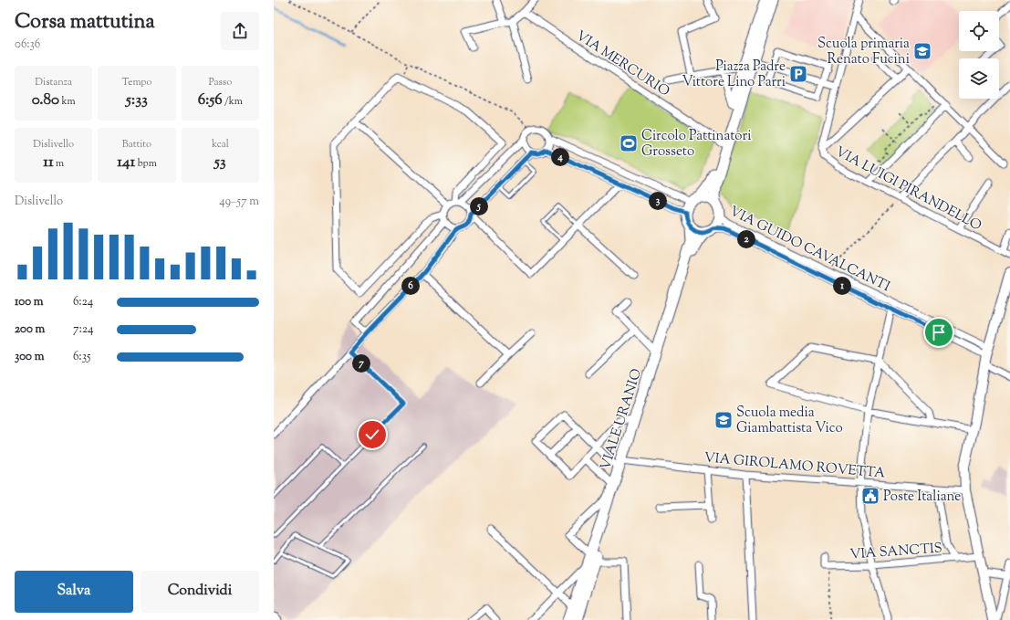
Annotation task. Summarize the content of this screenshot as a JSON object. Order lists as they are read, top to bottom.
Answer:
{
  "streets": {
    "main road": ["VIALE URANIO"],
    "street": [
      "VIA MERCURIO",
      "VIA LUIGI PIRANDELLO",
      "VIA GUIDO CAVALCANTI",
      "VIA GIROLAMO ROVETTA",
      "VIA SANCTIS"
    ]
  },
  "crossings": [
    ["VIA GUIDO CAVALCANTI", "VIALE URANIO"],
    ["VIALE URANIO", "VIA GIROLAMO ROVETTA"]
  ],
  "places": {
    "school or university": ["Scuola primaria Renato Fucini", "Scuola media Giambattista Vico"],
    "parking": ["Piazza Padre Vittore Lino Parri"],
    "sports": ["Circolo Pattinatori Grosseto"],
    "public building": ["Poste Italiane"]
  },
  "page": {
    "heading": ["Corsa mattutina", "06:36"],
    "stats": [
      ["Distanza", "0.80 km"],
      ["Tempo", "5:33"],
      ["Passo", "6:56 /km"],
      ["Dislivello", "11 m"],
      ["Battito", "141 bpm"],
      ["kcal", "53"]
    ],
    "pins": [
      "4",
      "3",
      "5",
      "2",
      "1",
      "6",
      "7"
    ],
    "chart": ["Dislivello", "49–57 m"],
    "list": [
      {
        "name": "100 m",
        "note": "6:24"
      },
      {
        "name": "200 m",
        "note": "7:24"
      },
      {
        "name": "300 m",
        "note": "6:35"
      }
    ],
    "buttons": ["Salva", "Condividi"]
  }
}
